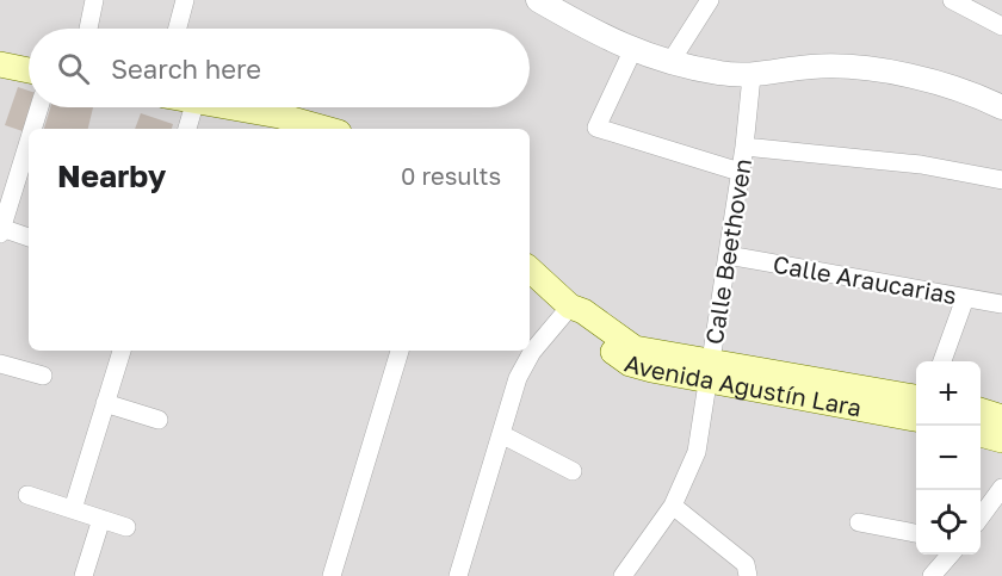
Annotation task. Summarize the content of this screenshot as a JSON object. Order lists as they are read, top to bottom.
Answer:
{
  "streets": {
    "main road": ["Avenida Agustín Lara"],
    "street": ["Calle Beethoven", "Calle Araucarias"]
  },
  "crossings": [
    ["Calle Beethoven", "Calle Araucarias"],
    ["Calle Beethoven", "Avenida Agustín Lara"]
  ],
  "page": {
    "search": "Search here",
    "heading": ["Nearby", "0 results"],
    "map_buttons": ["+", "−"]
  }
}
